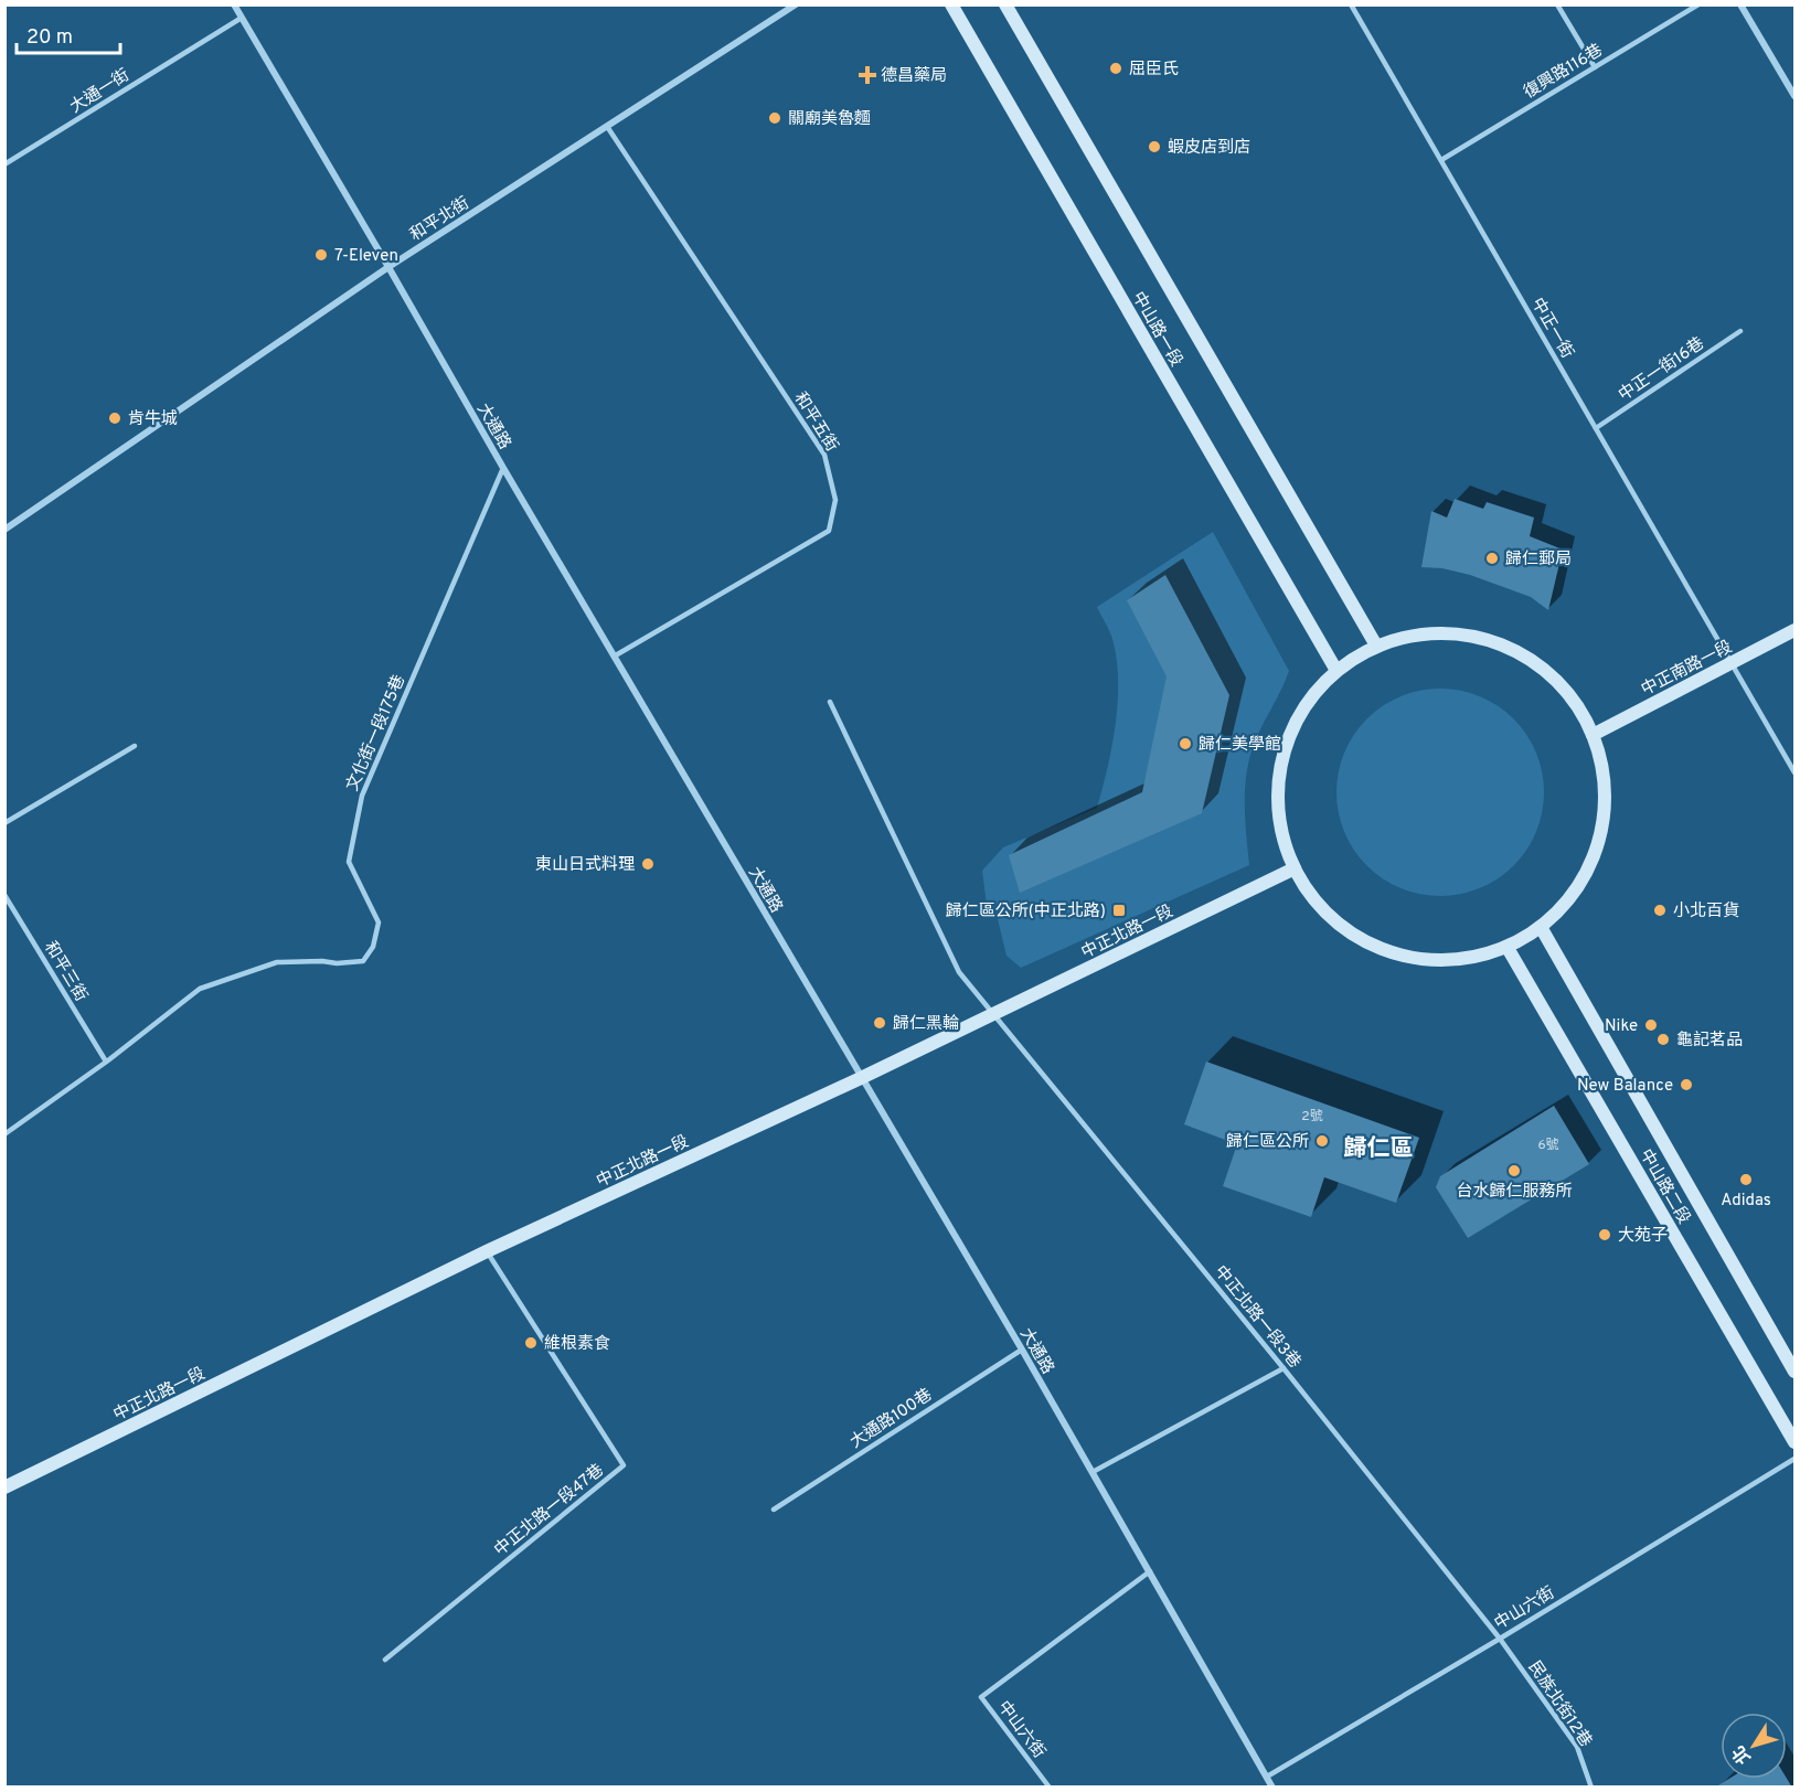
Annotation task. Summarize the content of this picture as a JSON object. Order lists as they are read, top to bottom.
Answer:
{
  "streets": {
    "main road": [
      "中山路一段",
      "中正南路一段",
      "中正北路一段",
      "中山路二段"
    ],
    "street": ["和平北街", "大通路"],
    "lane": [
      "復興路116巷",
      "大通一街",
      "中正一街",
      "中正一街16巷",
      "和平五街",
      "文化街一段175巷",
      "和平三街",
      "中正北路一段3巷",
      "大通路100巷",
      "中正北路一段47巷",
      "中山六街",
      "民族北街12巷"
    ]
  },
  "crossings": [
    ["復興路116巷", "中正一街"],
    ["大通一街", "大通路"],
    ["和平北街", "和平五街"],
    ["和平北街", "大通路"],
    ["中正一街", "中正一街16巷"],
    ["中正一街", "中正南路一段"],
    ["和平五街", "大通路"],
    ["大通路", "文化街一段175巷"],
    ["大通路", "中正北路一段"],
    ["大通路", "大通路100巷"],
    ["大通路", "中山六街"],
    ["文化街一段175巷", "和平三街"],
    ["中正北路一段", "中正北路一段3巷"],
    ["中正北路一段", "中正北路一段47巷"],
    ["中正北路一段3巷", "中山六街"],
    ["中正北路一段3巷", "民族北街12巷"],
    ["中山六街", "民族北街12巷"]
  ],
  "districts": ["歸仁區"],
  "places": {
    "other": [
      "屈臣氏",
      "關廟美魯麵",
      "蝦皮店到店",
      "7-Eleven",
      "肯牛城",
      "歸仁郵局",
      "歸仁美學館",
      "東山日式料理",
      "小北百貨",
      "歸仁黑輪",
      "Nike",
      "龜記茗品",
      "New Balance",
      "歸仁區公所",
      "台水歸仁服務所",
      "Adidas",
      "大苑子",
      "維根素食"
    ],
    "health": ["德昌藥局"],
    "transit": ["歸仁區公所(中正北路)"]
  },
  "house_numbers": ["2號", "6號"],
  "scale_bar": "20 m",
  "north": "bottom left"
}
